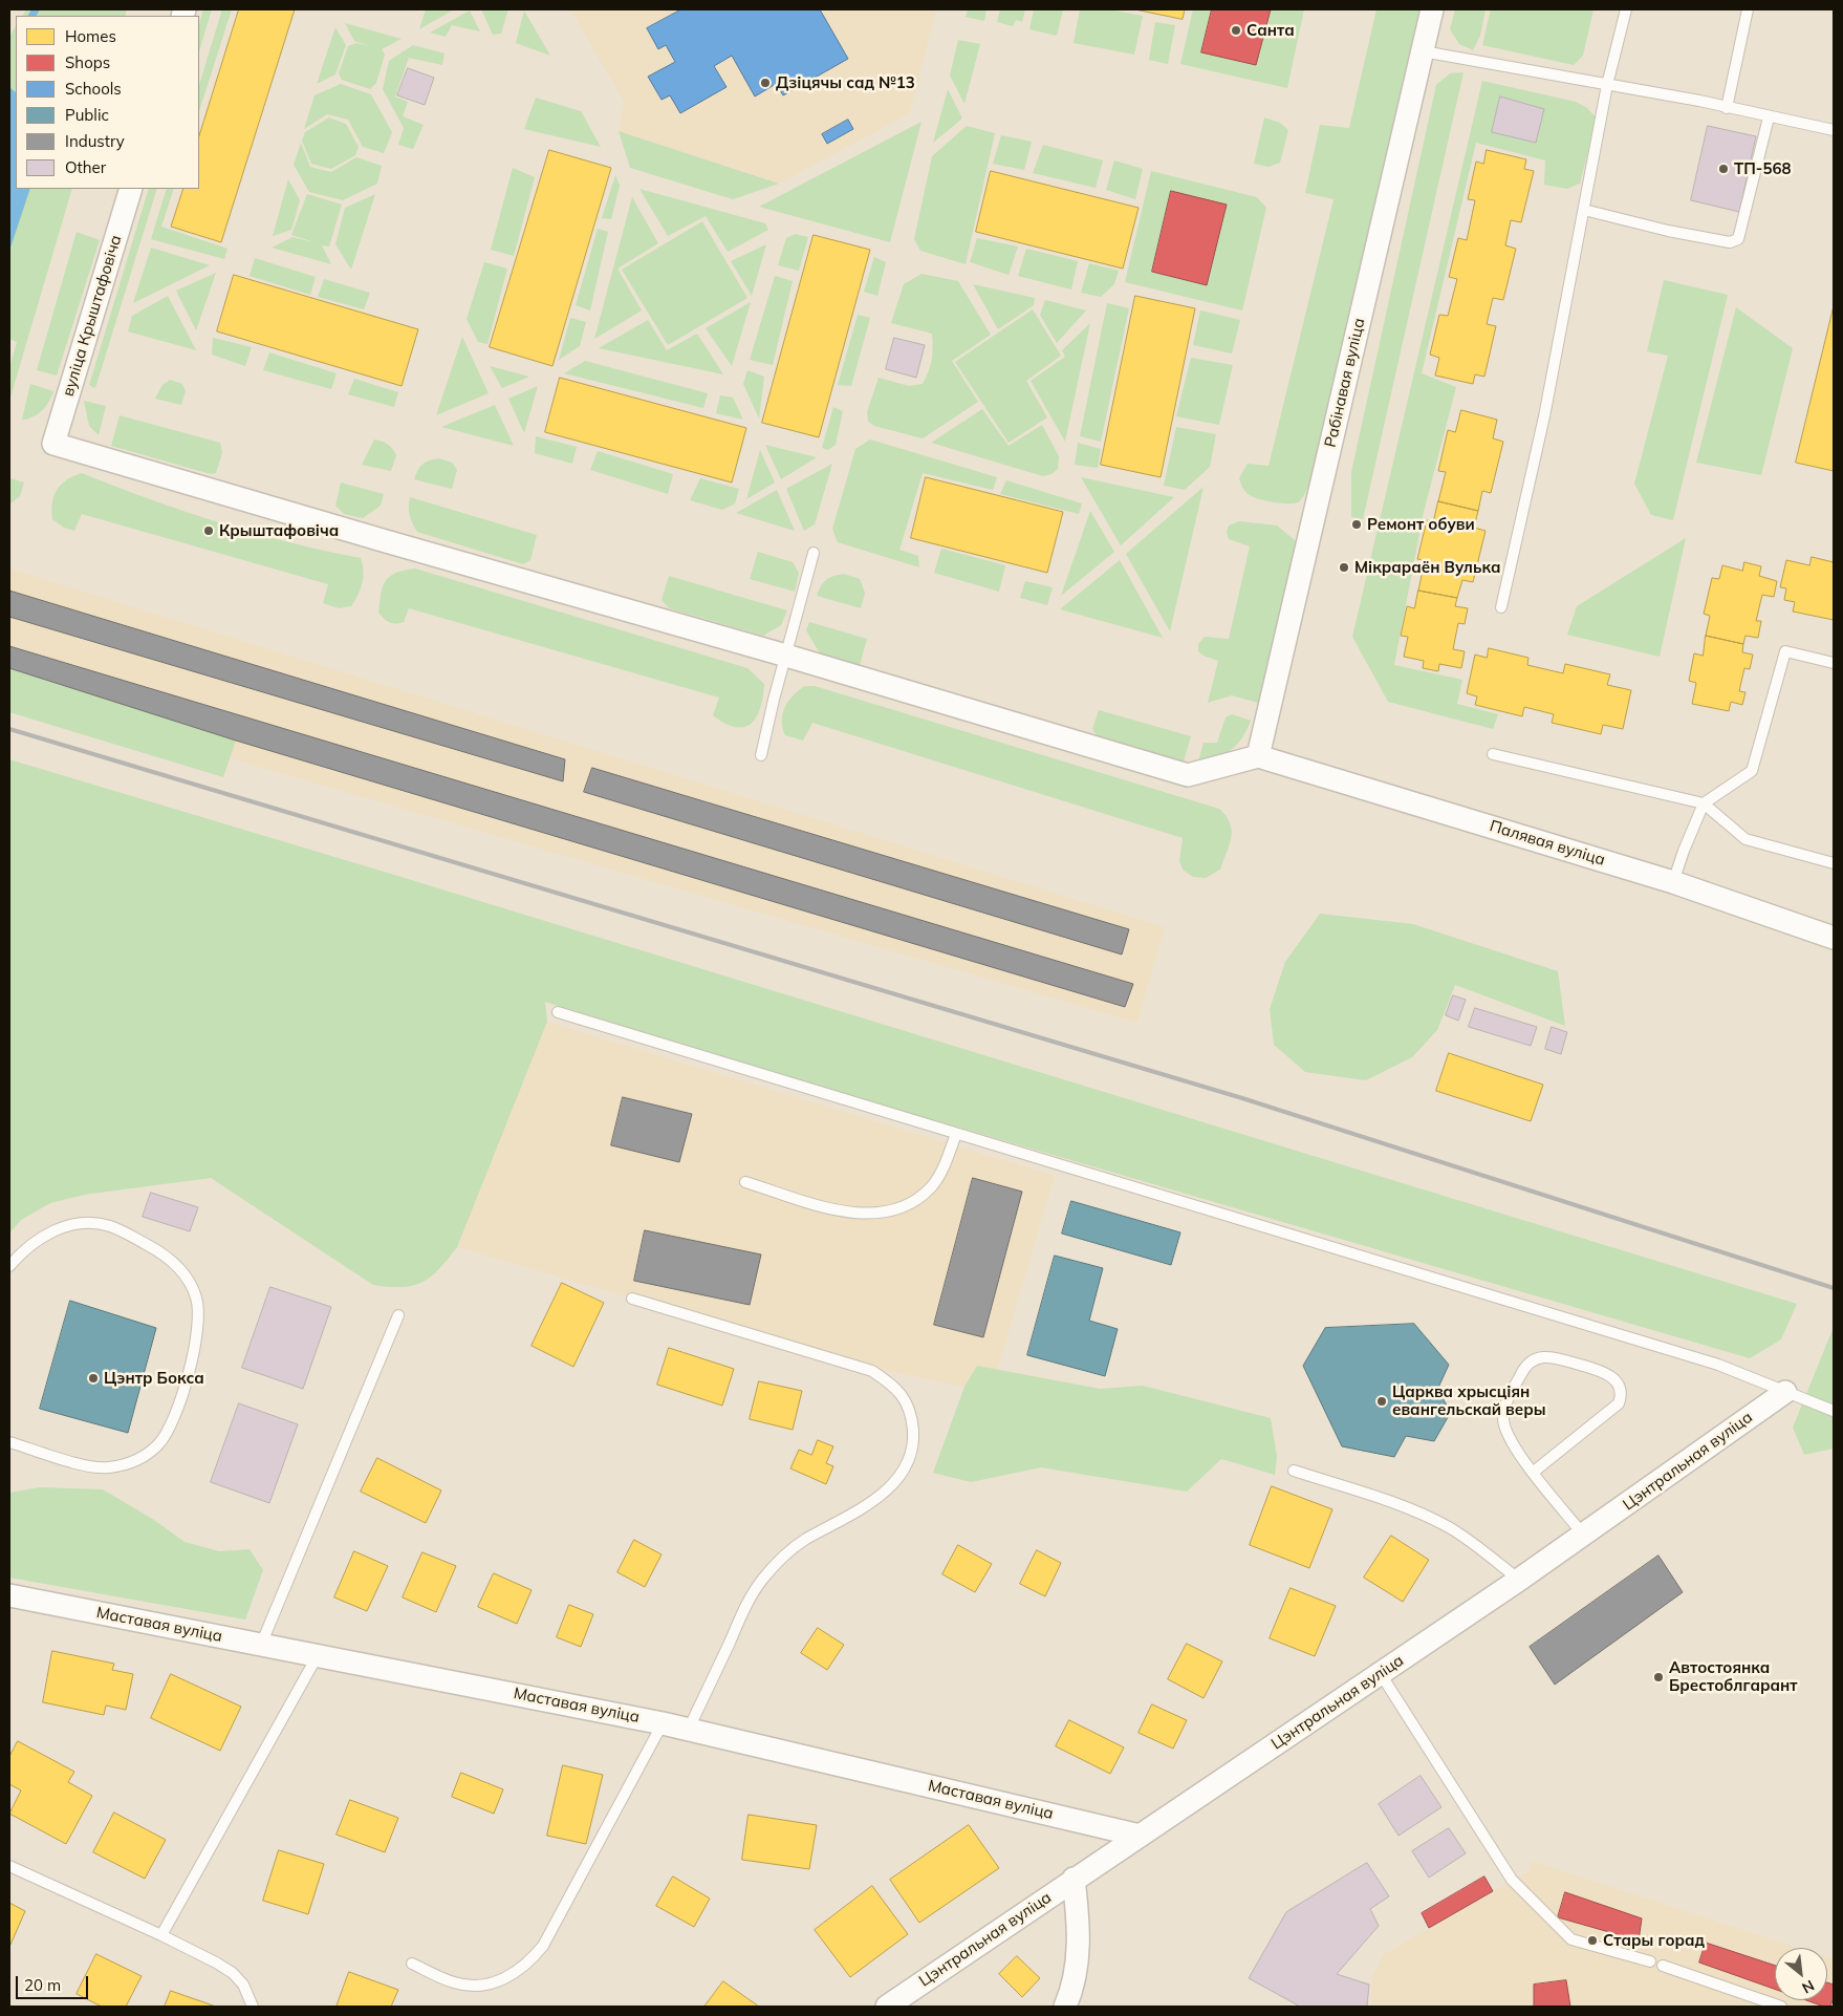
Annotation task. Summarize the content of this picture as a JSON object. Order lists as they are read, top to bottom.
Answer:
{
  "streets": {
    "street": [
      "вуліца Крыштафовіча",
      "Рабінавая вуліца",
      "Палявая вуліца",
      "Цэнтральная вуліца",
      "Маставая вуліца"
    ]
  },
  "crossings": [
    ["Рабінавая вуліца", "Палявая вуліца"],
    ["Цэнтральная вуліца", "Маставая вуліца"]
  ],
  "places": [
    "Санта",
    "Дзіцячы сад №13",
    "ТП-568",
    "Ремонт обуви",
    "Крыштафовіча",
    "Мікрараён Вулька",
    "Цэнтр Бокса",
    "Царква хрысціян евангельскай веры",
    "Автостоянка Брестоблгарант",
    "Стары горад"
  ],
  "legend": [
    "Homes",
    "Shops",
    "Schools",
    "Public",
    "Industry",
    "Other"
  ],
  "scale_bar": "20 m",
  "north": "bottom right"
}
